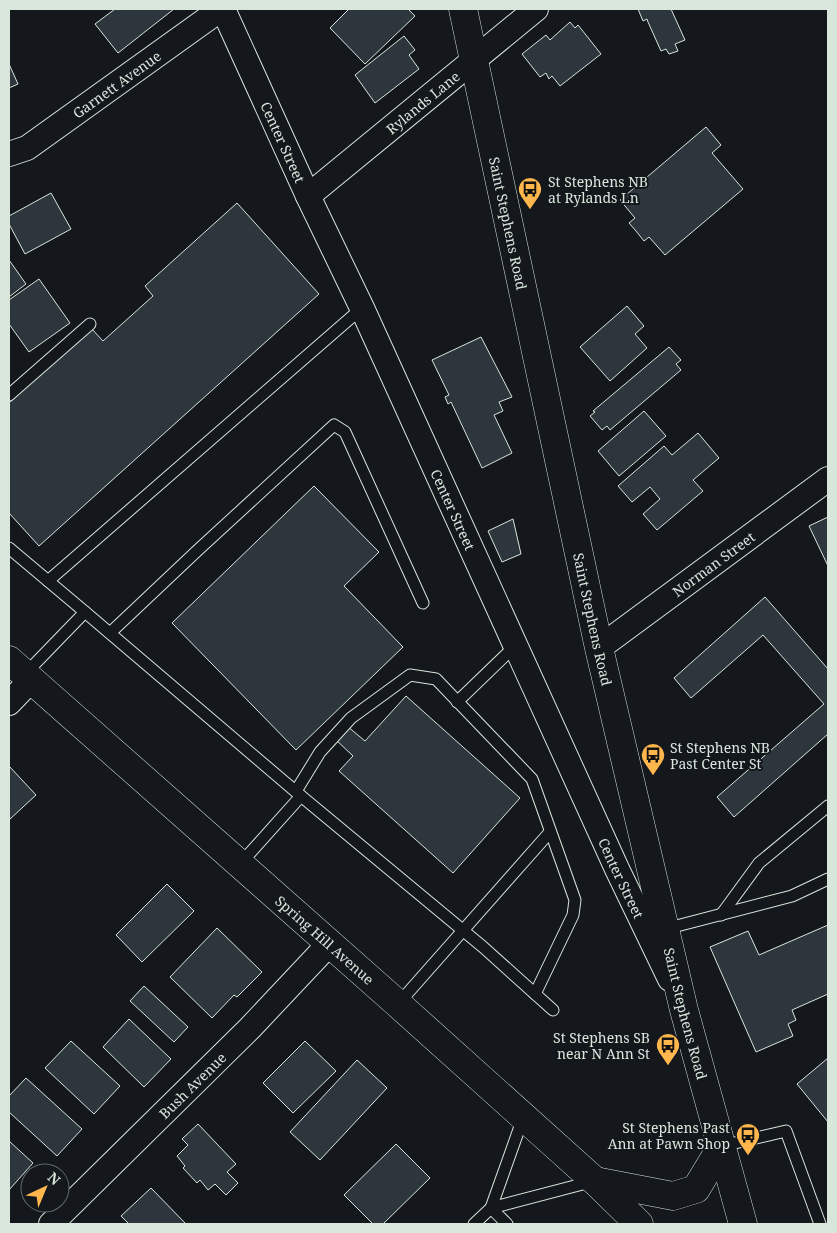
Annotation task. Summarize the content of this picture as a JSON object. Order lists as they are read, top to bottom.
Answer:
{
  "streets": {
    "main road": ["Saint Stephens Road", "Spring Hill Avenue"],
    "street": [
      "Garnett Avenue",
      "Rylands Lane",
      "Center Street",
      "Norman Street",
      "Bush Avenue"
    ]
  },
  "crossings": [
    ["Garnett Avenue", "Center Street"],
    ["Rylands Lane", "Center Street"],
    ["Rylands Lane", "Saint Stephens Road"],
    ["Center Street", "Saint Stephens Road"],
    ["Saint Stephens Road", "Norman Street"],
    ["Spring Hill Avenue", "Bush Avenue"]
  ],
  "places": {
    "bus stop": [
      "St Stephens NB at Rylands Ln",
      "St Stephens NB Past Center St",
      "St Stephens SB near N Ann St",
      "St Stephens Past Ann at Pawn Shop"
    ]
  },
  "north": "top right"
}
